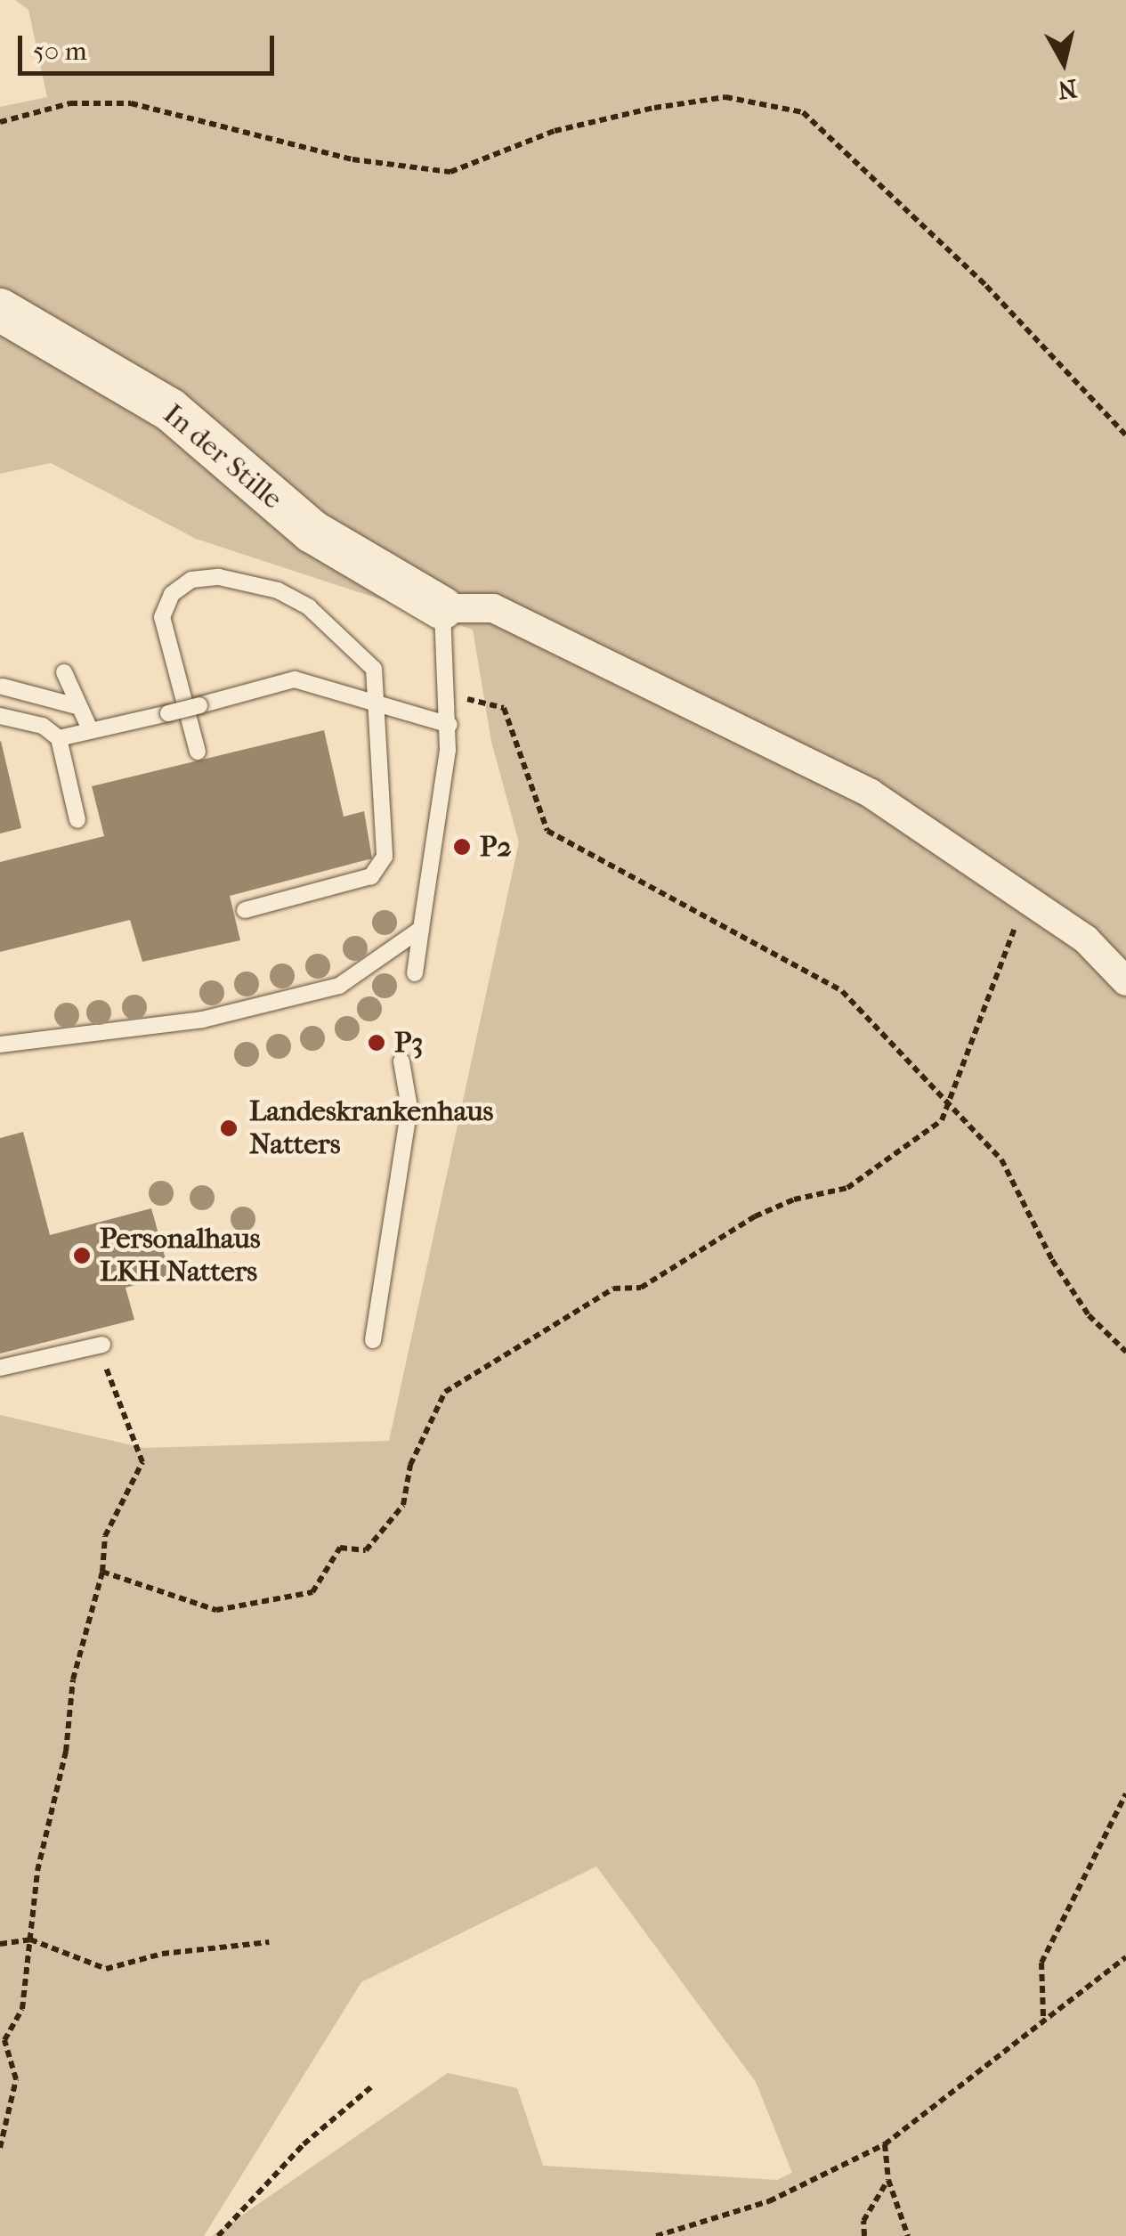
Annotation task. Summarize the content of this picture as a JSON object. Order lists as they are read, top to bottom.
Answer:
{
  "streets": {
    "street": ["In der Stille"]
  },
  "places": [
    "P2",
    "P3",
    "Landeskrankenhaus Natters",
    "Personalhaus LKH Natters"
  ],
  "scale_bar": "50 m",
  "north": "bottom"
}
